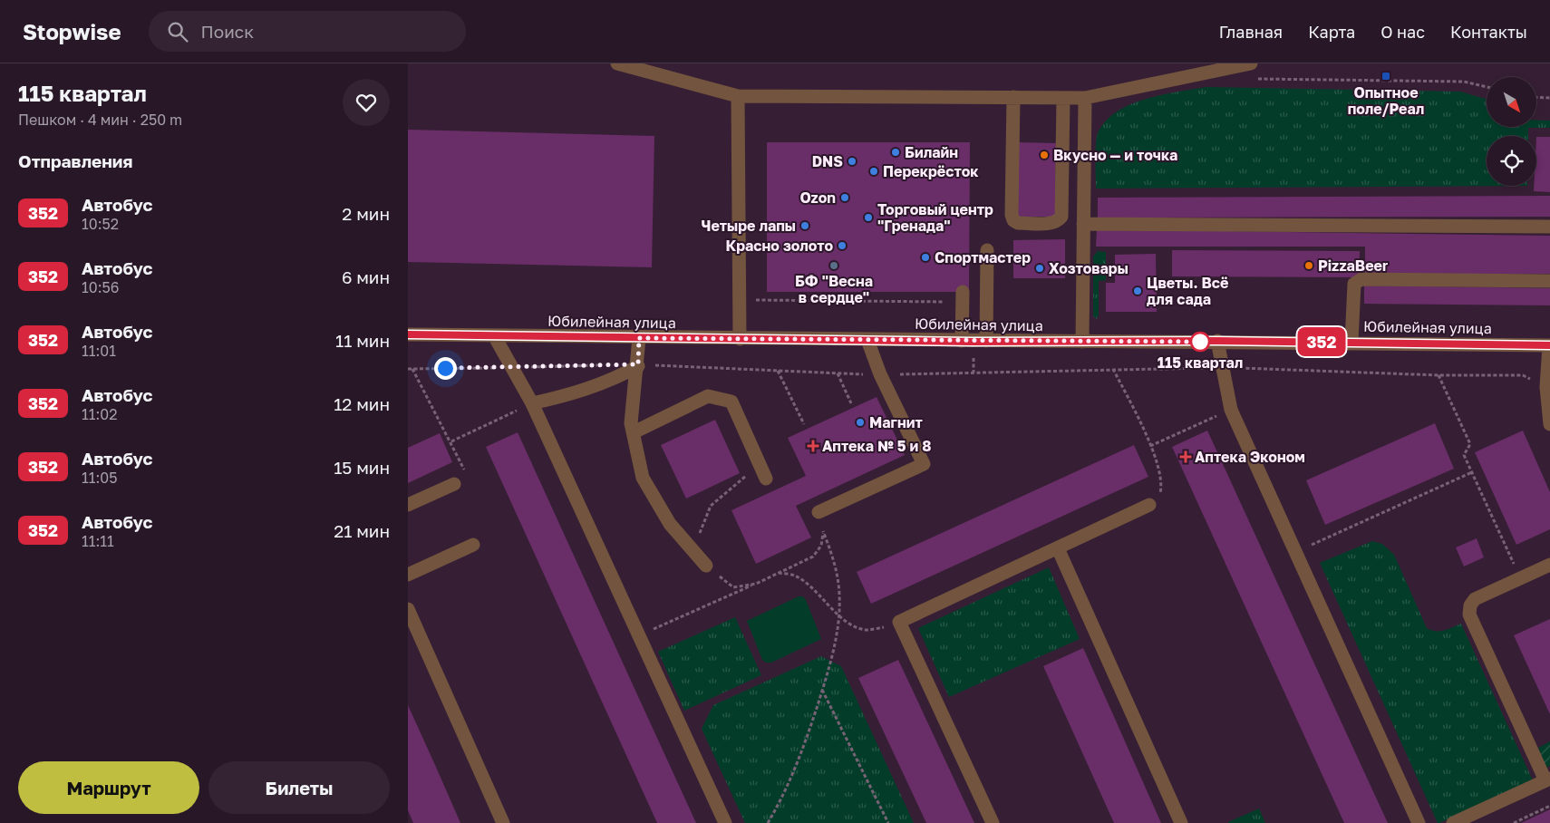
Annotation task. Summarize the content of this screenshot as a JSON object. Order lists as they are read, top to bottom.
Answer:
{
  "streets": {
    "street": ["Юбилейная улица"]
  },
  "places": {
    "transit": ["Опытное поле/Реал"],
    "other": [
      "Билайн",
      "Вкусно — и точка",
      "DNS",
      "Перекрёсток",
      "Ozon",
      "Торговый центр \"Гренада\"",
      "Четыре лапы",
      "Красно золото",
      "Спортмастер",
      "БФ \"Весна в сердце\"",
      "PizzaBeer",
      "Хозтовары",
      "Цветы. Всё для сада",
      "115 квартал",
      "Магнит"
    ],
    "health": ["Аптека № 5 и 8", "Аптека Эконом"]
  },
  "lines": ["bus line 352"],
  "north": "bottom right",
  "page": {
    "header": "Stopwise",
    "search": "Поиск",
    "nav": [
      "Главная",
      "Карта",
      "О нас",
      "Контакты"
    ],
    "heading": [
      ["115 квартал", "Пешком · 4 мин · 250 m"],
      "Отправления"
    ],
    "on_map": "352",
    "list": [
      {
        "mark": "352",
        "name": "Автобус",
        "note": "10:52",
        "value": "2 мин"
      },
      {
        "mark": "352",
        "name": "Автобус",
        "note": "10:56",
        "value": "6 мин"
      },
      {
        "mark": "352",
        "name": "Автобус",
        "note": "11:01",
        "value": "11 мин"
      },
      {
        "mark": "352",
        "name": "Автобус",
        "note": "11:02",
        "value": "12 мин"
      },
      {
        "mark": "352",
        "name": "Автобус",
        "note": "11:05",
        "value": "15 мин"
      },
      {
        "mark": "352",
        "name": "Автобус",
        "note": "11:11",
        "value": "21 мин"
      }
    ],
    "buttons": ["Маршрут", "Билеты"]
  }
}
